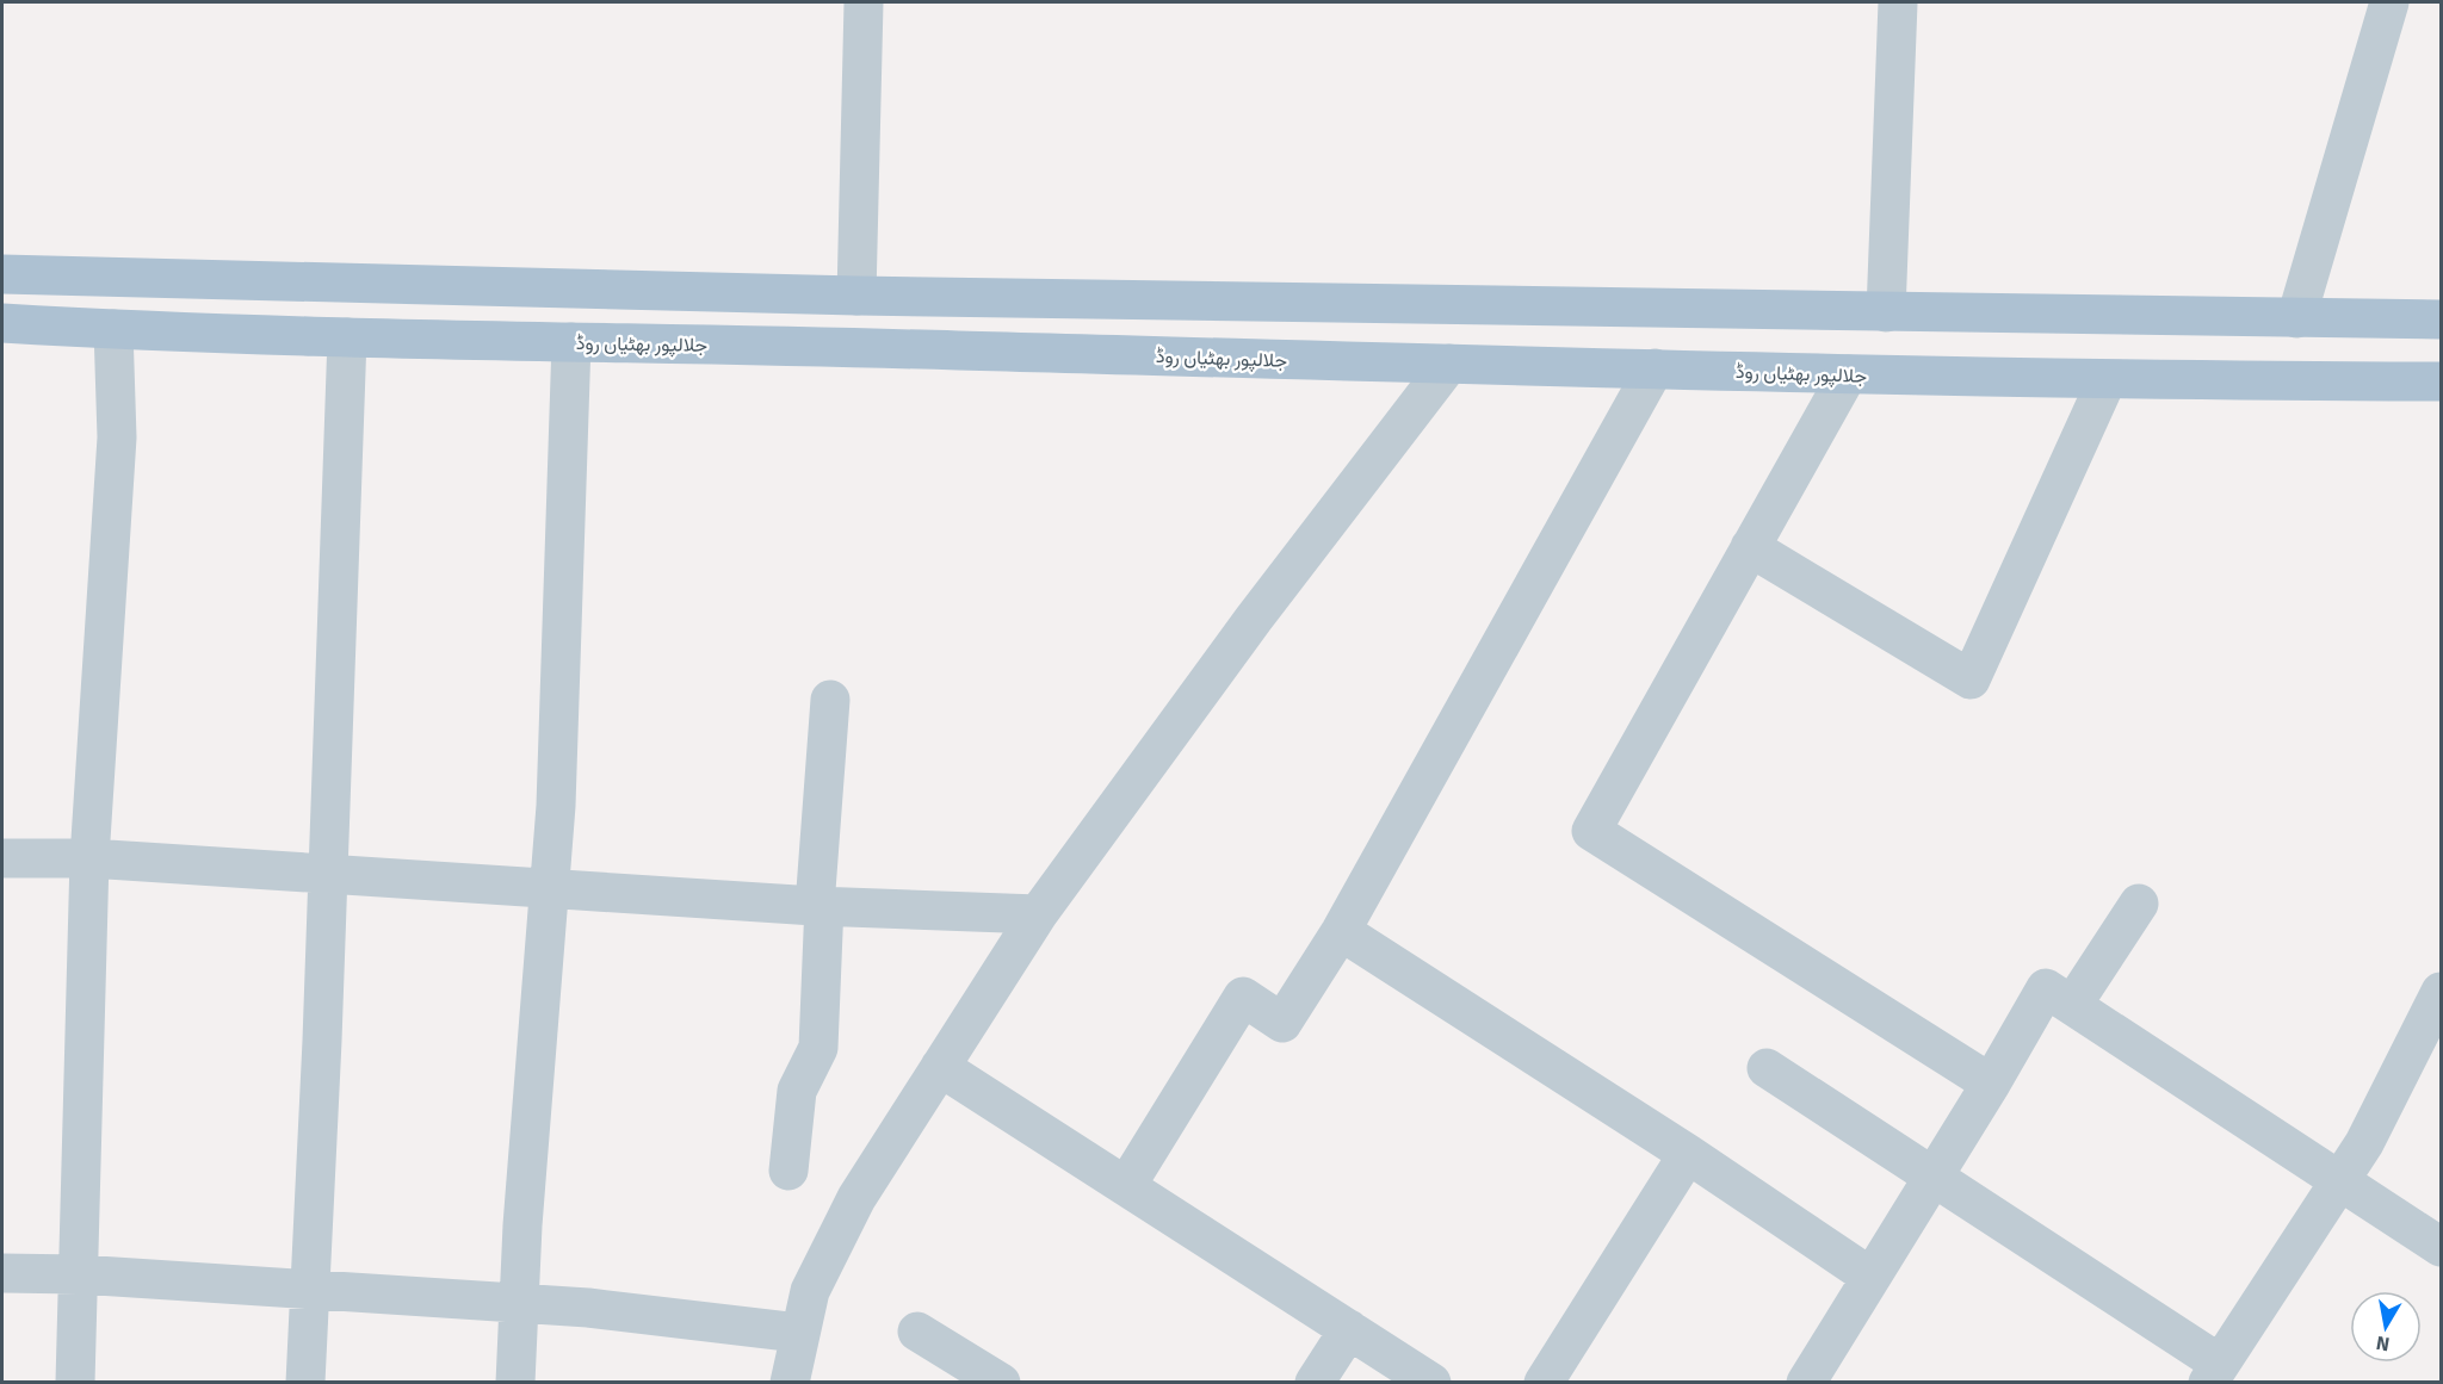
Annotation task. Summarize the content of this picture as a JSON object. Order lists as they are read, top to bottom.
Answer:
{
  "streets": {
    "main road": ["جلالپور بھٹیاں روڈ"]
  },
  "north": "bottom"
}
